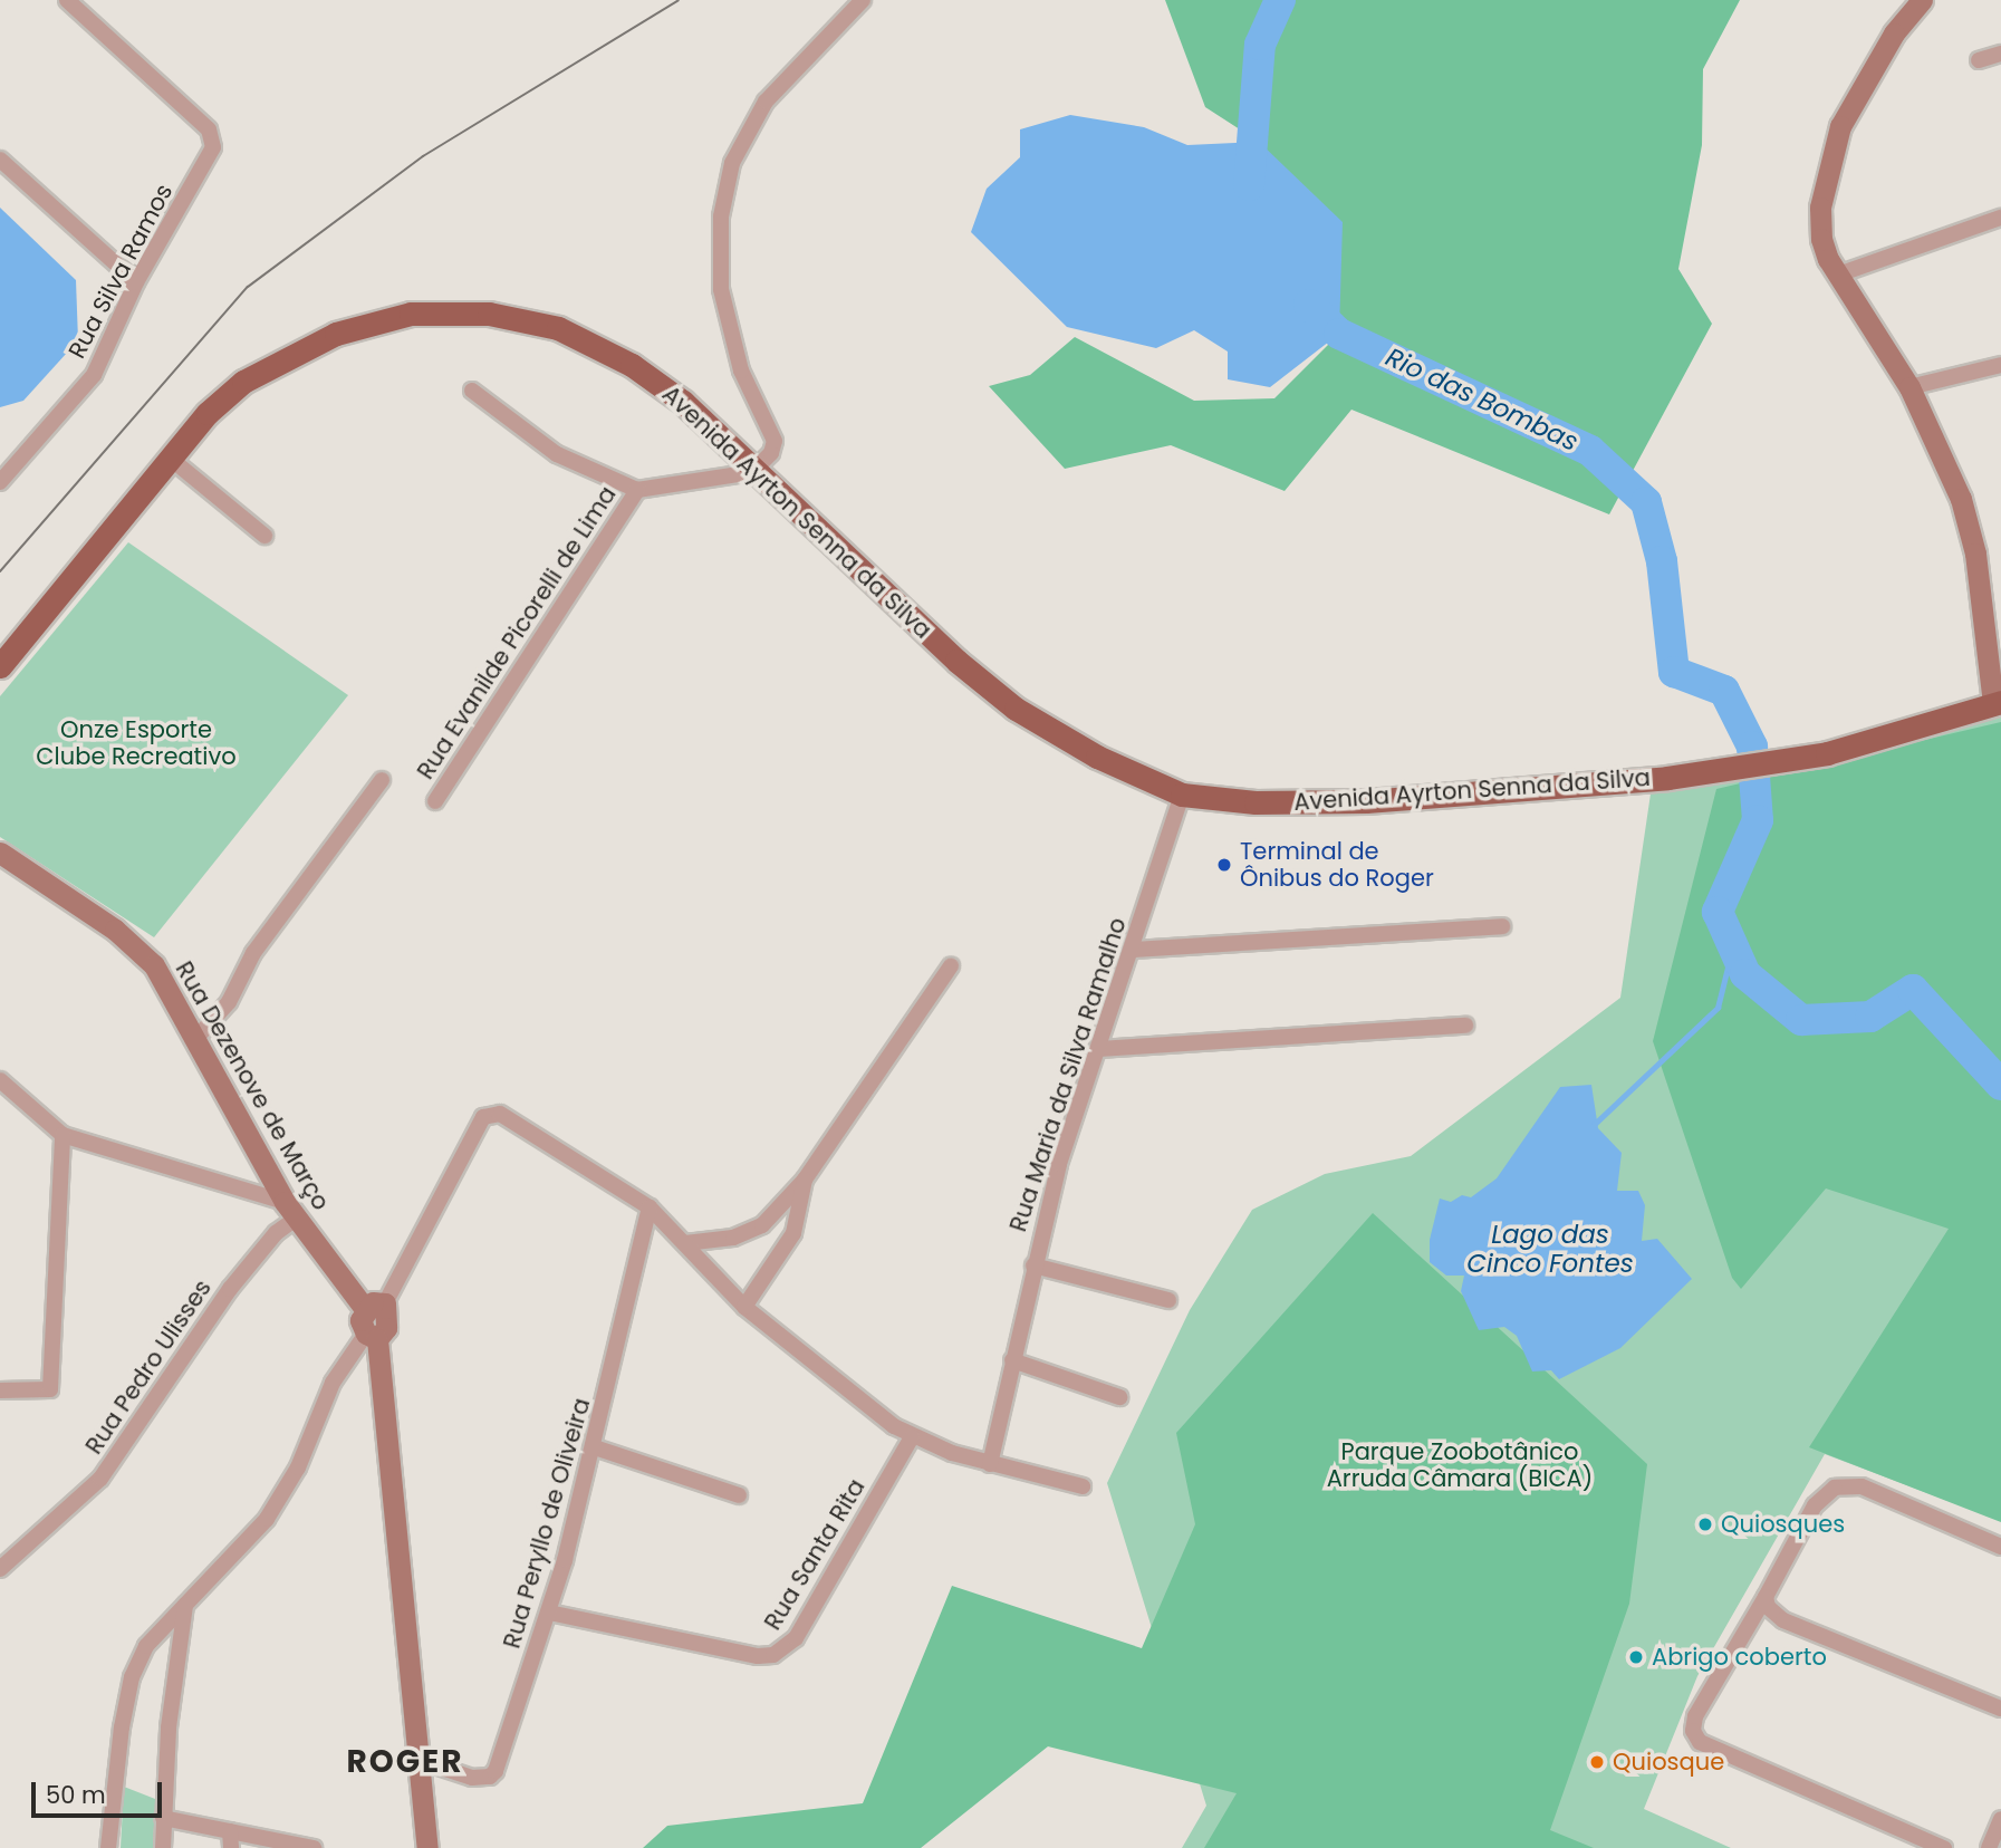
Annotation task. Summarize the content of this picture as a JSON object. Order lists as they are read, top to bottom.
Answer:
{
  "streets": {
    "main road": ["Avenida Ayrton Senna da Silva"],
    "street": [
      "Rua Silva Ramos",
      "Rua Evanilde Picorelli de Lima",
      "Rua Maria da Silva Ramalho",
      "Rua Dezenove de Março",
      "Rua Pedro Ulisses",
      "Rua Peryllo de Oliveira",
      "Rua Santa Rita"
    ]
  },
  "crossings": [
    ["Avenida Ayrton Senna da Silva", "Rua Maria da Silva Ramalho"],
    ["Rua Dezenove de Março", "Rua Pedro Ulisses"],
    ["Rua Peryllo de Oliveira", "Rua Santa Rita"]
  ],
  "districts": ["ROGER"],
  "water": ["Rio das Bombas", "Lago das Cinco Fontes"],
  "parks": ["Onze Esporte Clube Recreativo", "Parque Zoobotânico Arruda Câmara (BICA)"],
  "places": [
    "Terminal de Ônibus do Roger",
    "Quiosques",
    "Abrigo coberto",
    "Quiosque"
  ],
  "scale_bar": "50 m"
}
